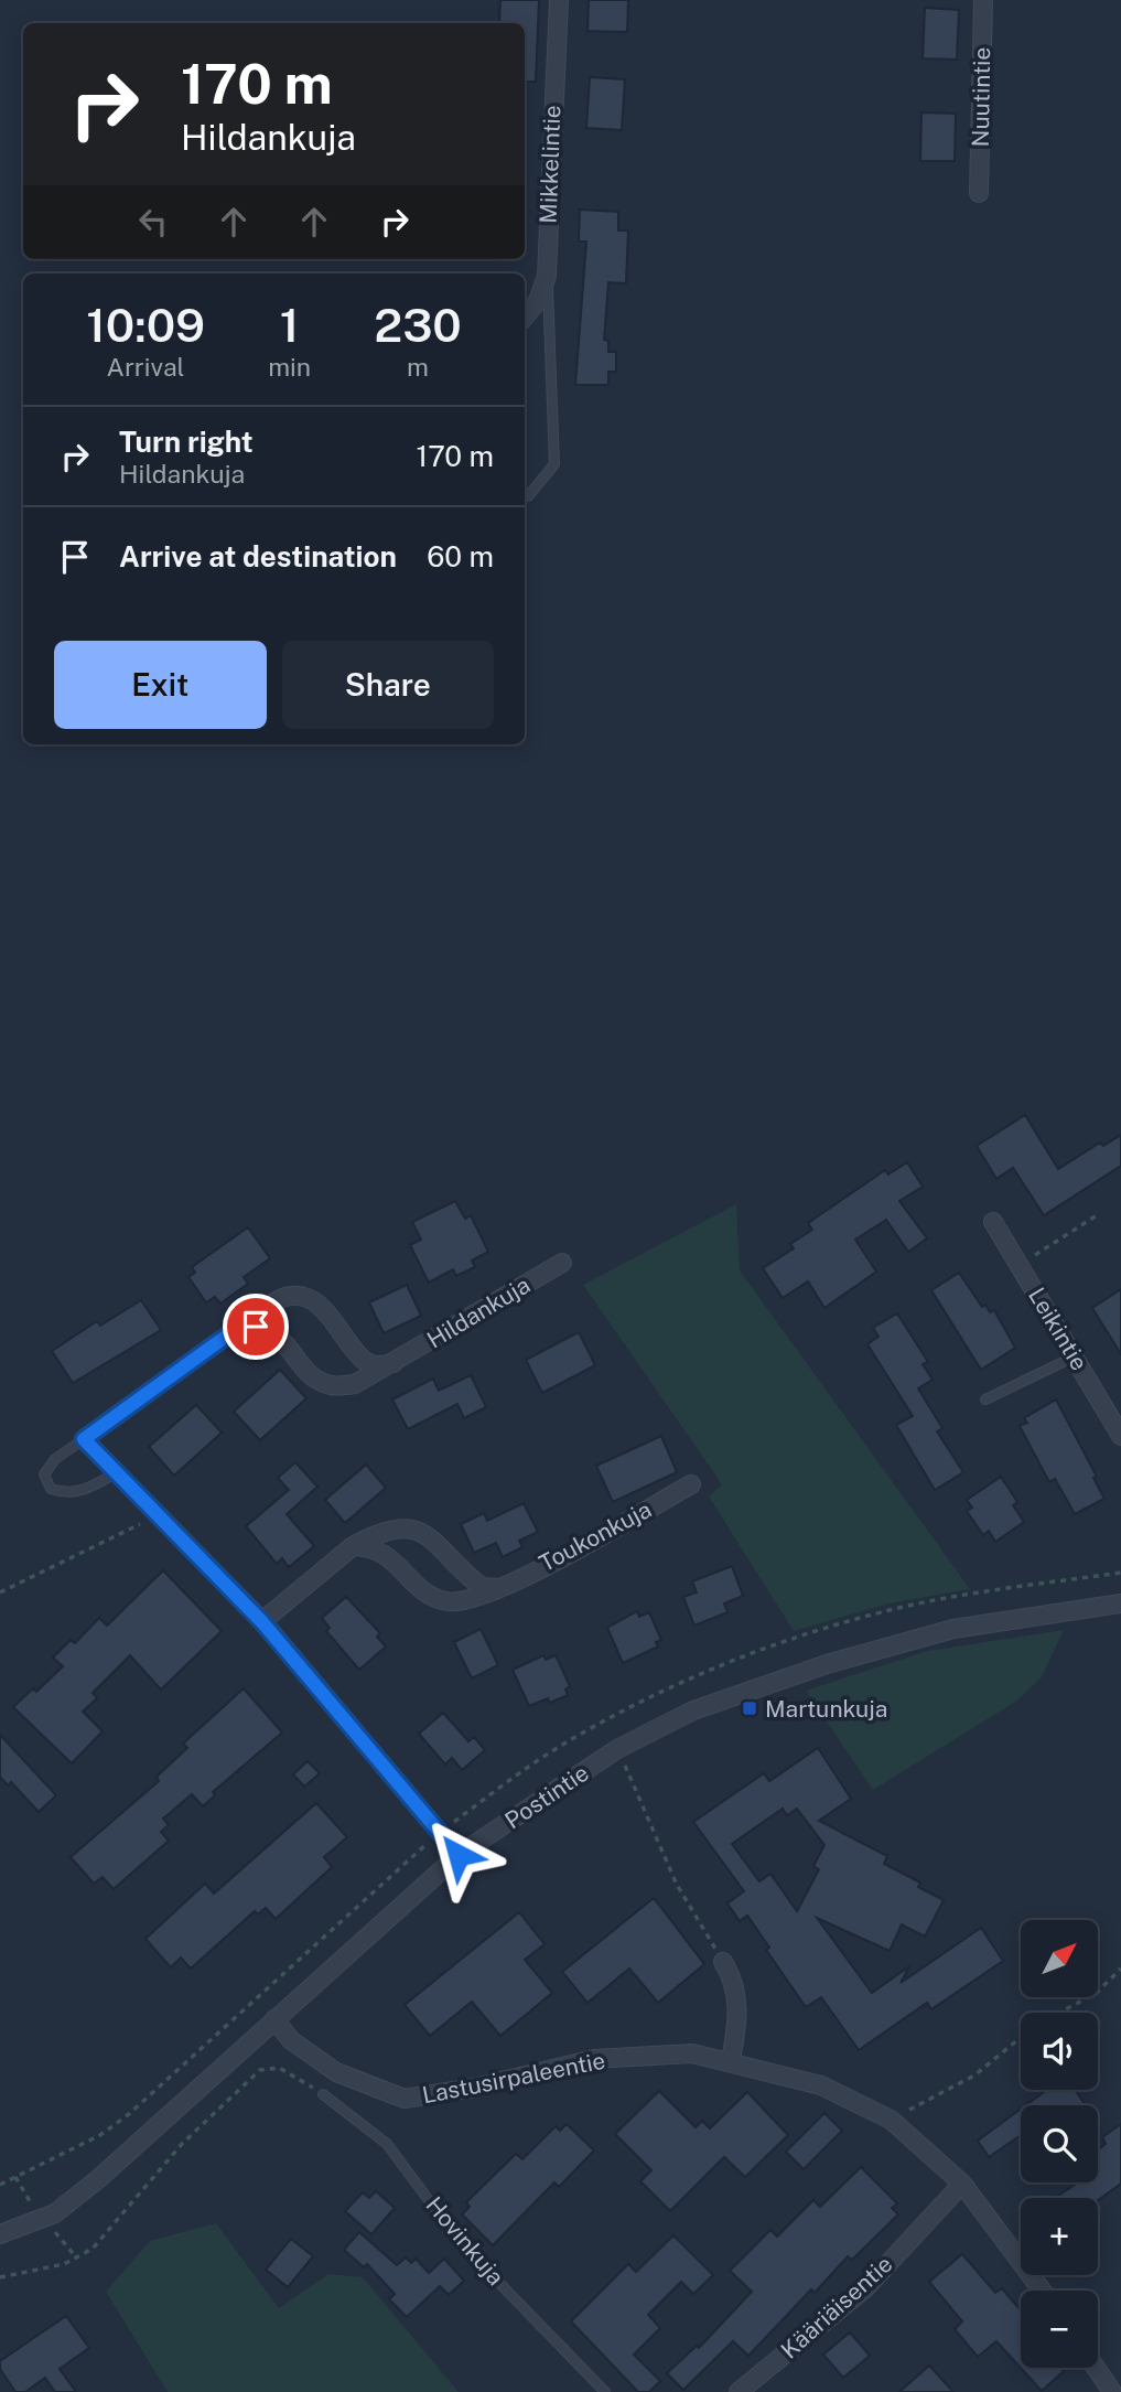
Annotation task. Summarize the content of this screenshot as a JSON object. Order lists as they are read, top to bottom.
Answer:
{
  "streets": {
    "street": [
      "Nuutintie",
      "Mikkelintie",
      "Hildankuja",
      "Leikintie",
      "Toukonkuja",
      "Postintie",
      "Lastusirpaleentie",
      "Kääriäisentie"
    ],
    "lane": ["Hovinkuja"]
  },
  "crossings": [
    ["Postintie", "Lastusirpaleentie"],
    ["Lastusirpaleentie", "Kääriäisentie"]
  ],
  "places": {
    "transit": ["Martunkuja"]
  },
  "north": "top right",
  "page": {
    "turn": ["170 m", "Hildankuja"],
    "eta": [
      "10:09",
      "Arrival",
      "1",
      "min",
      "230",
      "m"
    ],
    "list": [
      {
        "name": "Turn right",
        "note": "Hildankuja",
        "value": "170 m"
      },
      {
        "name": "Arrive at destination",
        "value": "60 m"
      }
    ],
    "buttons": ["Exit", "Share"],
    "map_buttons": ["+", "−"]
  }
}
